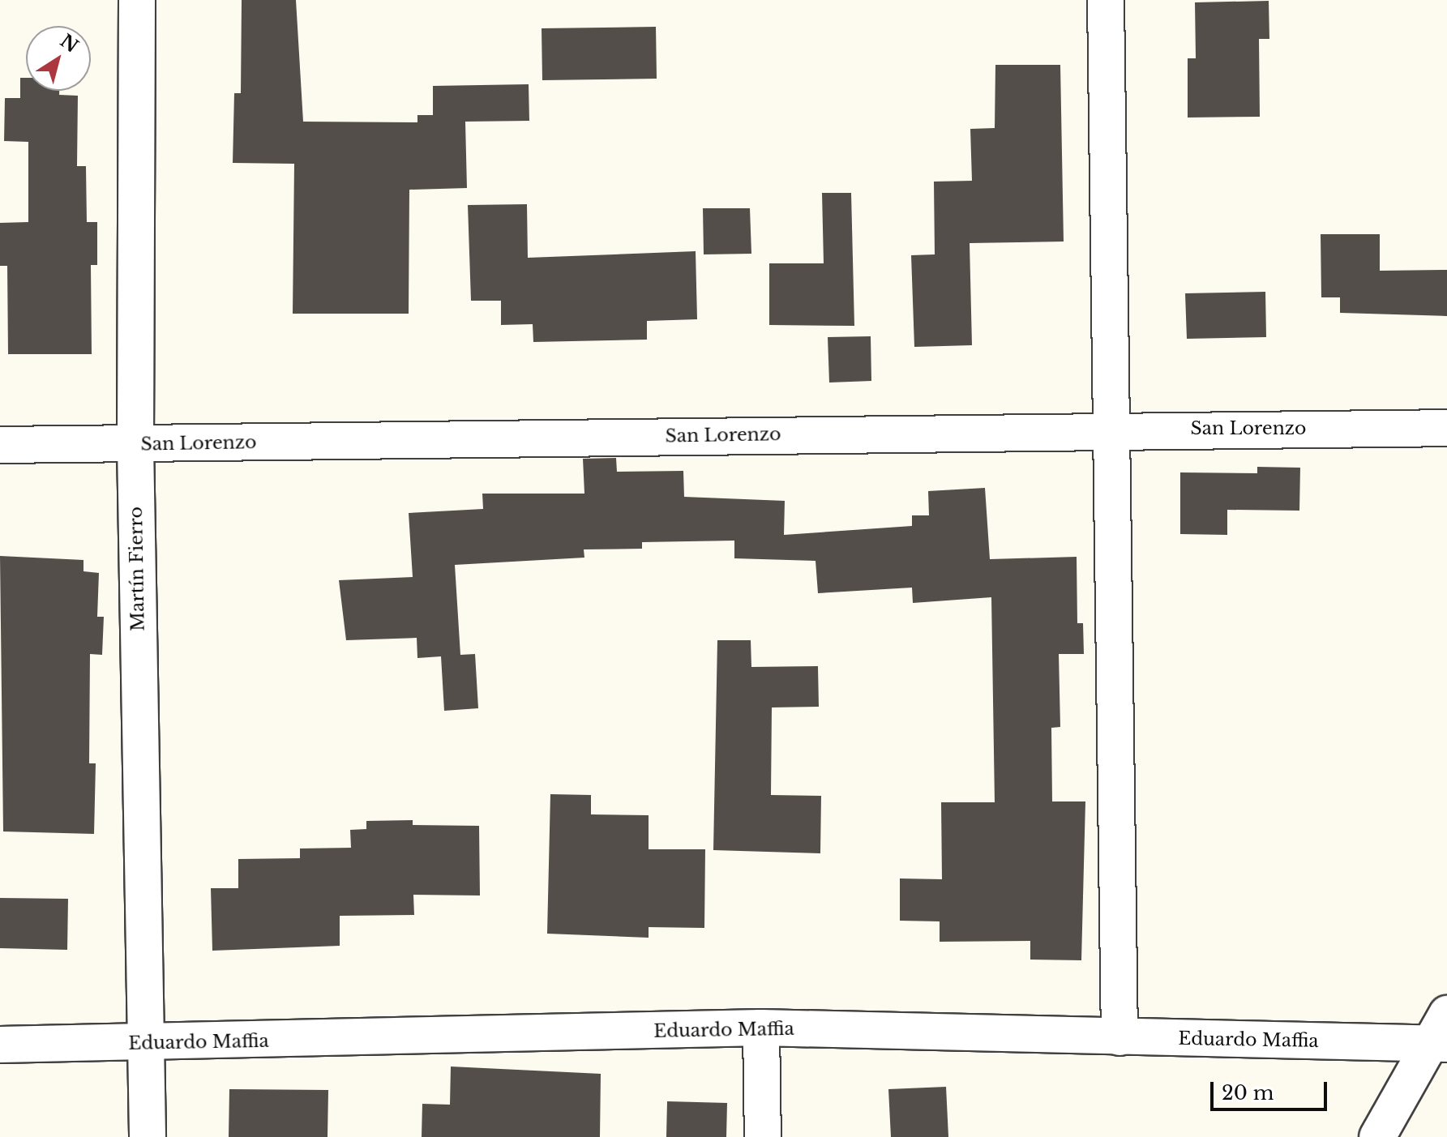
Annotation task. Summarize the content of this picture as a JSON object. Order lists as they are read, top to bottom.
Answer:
{
  "streets": {
    "street": ["San Lorenzo", "Martín Fierro", "Eduardo Maffia"]
  },
  "crossings": [
    ["San Lorenzo", "Martín Fierro"],
    ["Martín Fierro", "Eduardo Maffia"]
  ],
  "scale_bar": "20 m",
  "north": "top right"
}
